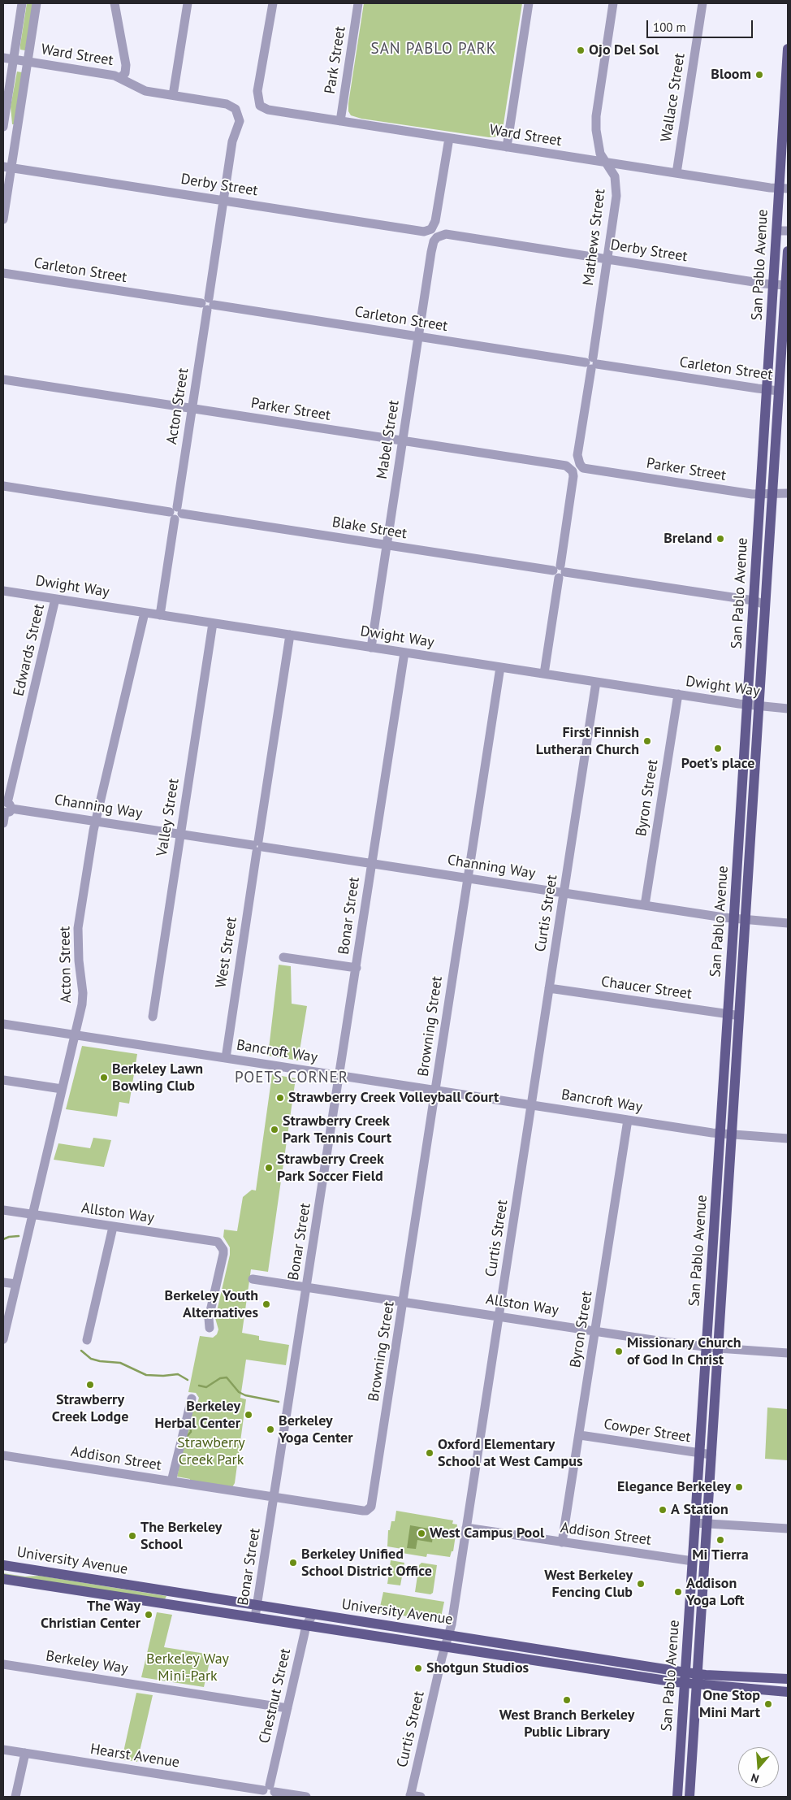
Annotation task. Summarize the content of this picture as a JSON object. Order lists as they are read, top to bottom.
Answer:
{
  "streets": {
    "main road": ["San Pablo Avenue", "University Avenue"],
    "street": [
      "Ward Street",
      "Park Street",
      "Wallace Street",
      "Derby Street",
      "Mathews Street",
      "Carleton Street",
      "Acton Street",
      "Parker Street",
      "Mabel Street",
      "Blake Street",
      "Dwight Way",
      "Edwards Street",
      "Byron Street",
      "Channing Way",
      "Valley Street",
      "Curtis Street",
      "Bonar Street",
      "West Street",
      "Chaucer Street",
      "Browning Street",
      "Bancroft Way",
      "Allston Way",
      "Cowper Street",
      "Addison Street",
      "Berkeley Way",
      "Chestnut Street",
      "Hearst Avenue"
    ]
  },
  "crossings": [
    ["Ward Street", "Park Street"],
    ["Ward Street", "Wallace Street"],
    ["Ward Street", "Derby Street"],
    ["Ward Street", "Mathews Street"],
    ["Ward Street", "San Pablo Avenue"],
    ["Ward Street", "Acton Street"],
    ["Derby Street", "Mathews Street"],
    ["Derby Street", "San Pablo Avenue"],
    ["Derby Street", "Acton Street"],
    ["Derby Street", "Mabel Street"],
    ["Mathews Street", "Carleton Street"],
    ["Mathews Street", "Parker Street"],
    ["San Pablo Avenue", "Carleton Street"],
    ["San Pablo Avenue", "Parker Street"],
    ["San Pablo Avenue", "Blake Street"],
    ["San Pablo Avenue", "Dwight Way"],
    ["San Pablo Avenue", "Channing Way"],
    ["San Pablo Avenue", "Chaucer Street"],
    ["San Pablo Avenue", "Bancroft Way"],
    ["San Pablo Avenue", "Allston Way"],
    ["San Pablo Avenue", "Cowper Street"],
    ["San Pablo Avenue", "Addison Street"],
    ["San Pablo Avenue", "University Avenue"],
    ["Carleton Street", "Acton Street"],
    ["Carleton Street", "Mabel Street"],
    ["Acton Street", "Parker Street"],
    ["Acton Street", "Blake Street"],
    ["Acton Street", "Dwight Way"],
    ["Acton Street", "Channing Way"],
    ["Acton Street", "Bancroft Way"],
    ["Acton Street", "Allston Way"],
    ["Parker Street", "Mabel Street"],
    ["Parker Street", "Blake Street"],
    ["Mabel Street", "Blake Street"],
    ["Mabel Street", "Dwight Way"],
    ["Dwight Way", "Edwards Street"],
    ["Dwight Way", "Byron Street"],
    ["Dwight Way", "Valley Street"],
    ["Dwight Way", "Curtis Street"],
    ["Dwight Way", "Bonar Street"],
    ["Dwight Way", "West Street"],
    ["Dwight Way", "Browning Street"],
    ["Edwards Street", "Channing Way"],
    ["Byron Street", "Channing Way"],
    ["Byron Street", "Bancroft Way"],
    ["Byron Street", "Allston Way"],
    ["Byron Street", "Cowper Street"],
    ["Byron Street", "Addison Street"],
    ["Channing Way", "Valley Street"],
    ["Channing Way", "Curtis Street"],
    ["Channing Way", "Bonar Street"],
    ["Channing Way", "West Street"],
    ["Channing Way", "Browning Street"],
    ["Curtis Street", "Chaucer Street"],
    ["Curtis Street", "Bancroft Way"],
    ["Curtis Street", "Allston Way"],
    ["Curtis Street", "Addison Street"],
    ["Curtis Street", "University Avenue"],
    ["Bonar Street", "Bancroft Way"],
    ["Bonar Street", "Allston Way"],
    ["Bonar Street", "Addison Street"],
    ["Bonar Street", "University Avenue"],
    ["West Street", "Bancroft Way"],
    ["Browning Street", "Bancroft Way"],
    ["Browning Street", "Allston Way"],
    ["Browning Street", "Addison Street"],
    ["University Avenue", "Chestnut Street"],
    ["Berkeley Way", "Chestnut Street"],
    ["Chestnut Street", "Hearst Avenue"]
  ],
  "districts": ["SAN PABLO PARK", "POETS CORNER"],
  "parks": ["Strawberry Creek Park", "Berkeley Way Mini-Park"],
  "places": [
    "Ojo Del Sol",
    "Bloom",
    "Breland",
    "First Finnish Lutheran Church",
    "Poet's place",
    "Berkeley Lawn Bowling Club",
    "Strawberry Creek Volleyball Court",
    "Strawberry Creek Park Tennis Court",
    "Strawberry Creek Park Soccer Field",
    "Berkeley Youth Alternatives",
    "Missionary Church of God In Christ",
    "Strawberry Creek Lodge",
    "Berkeley Herbal Center",
    "Berkeley Yoga Center",
    "Oxford Elementary School at West Campus",
    "Elegance Berkeley",
    "A Station",
    "West Campus Pool",
    "The Berkeley School",
    "Mi Tierra",
    "Berkeley Unified School District Office",
    "West Berkeley Fencing Club",
    "Addison Yoga Loft",
    "The Way Christian Center",
    "Shotgun Studios",
    "West Branch Berkeley Public Library",
    "One Stop Mini Mart"
  ],
  "scale_bar": "100 m",
  "north": "bottom"
}
